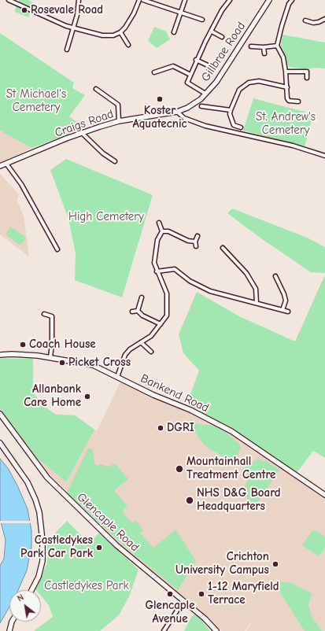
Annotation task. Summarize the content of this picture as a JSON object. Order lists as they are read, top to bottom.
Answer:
{
  "streets": {
    "street": [
      "Gillbrae Road",
      "Craigs Road",
      "Bankend Road",
      "Glencaple Road"
    ]
  },
  "crossings": [
    ["Gillbrae Road", "Craigs Road"]
  ],
  "parks": [
    "St Michael's Cemetery",
    "St. Andrew's Cemetery",
    "High Cemetery",
    "Castledykes Park"
  ],
  "places": [
    "Rosevale Road",
    "Koster Aquatecnic",
    "Coach House",
    "Picket Cross",
    "Allanbank Care Home",
    "DGRI",
    "Mountainhall Treatment Centre",
    "NHS D&G Board Headquarters",
    "Castledykes Park Car Park",
    "Crichton University Campus",
    "Glencaple Avenue",
    "1-12 Maryfield Terrace"
  ],
  "north": "top left"
}
